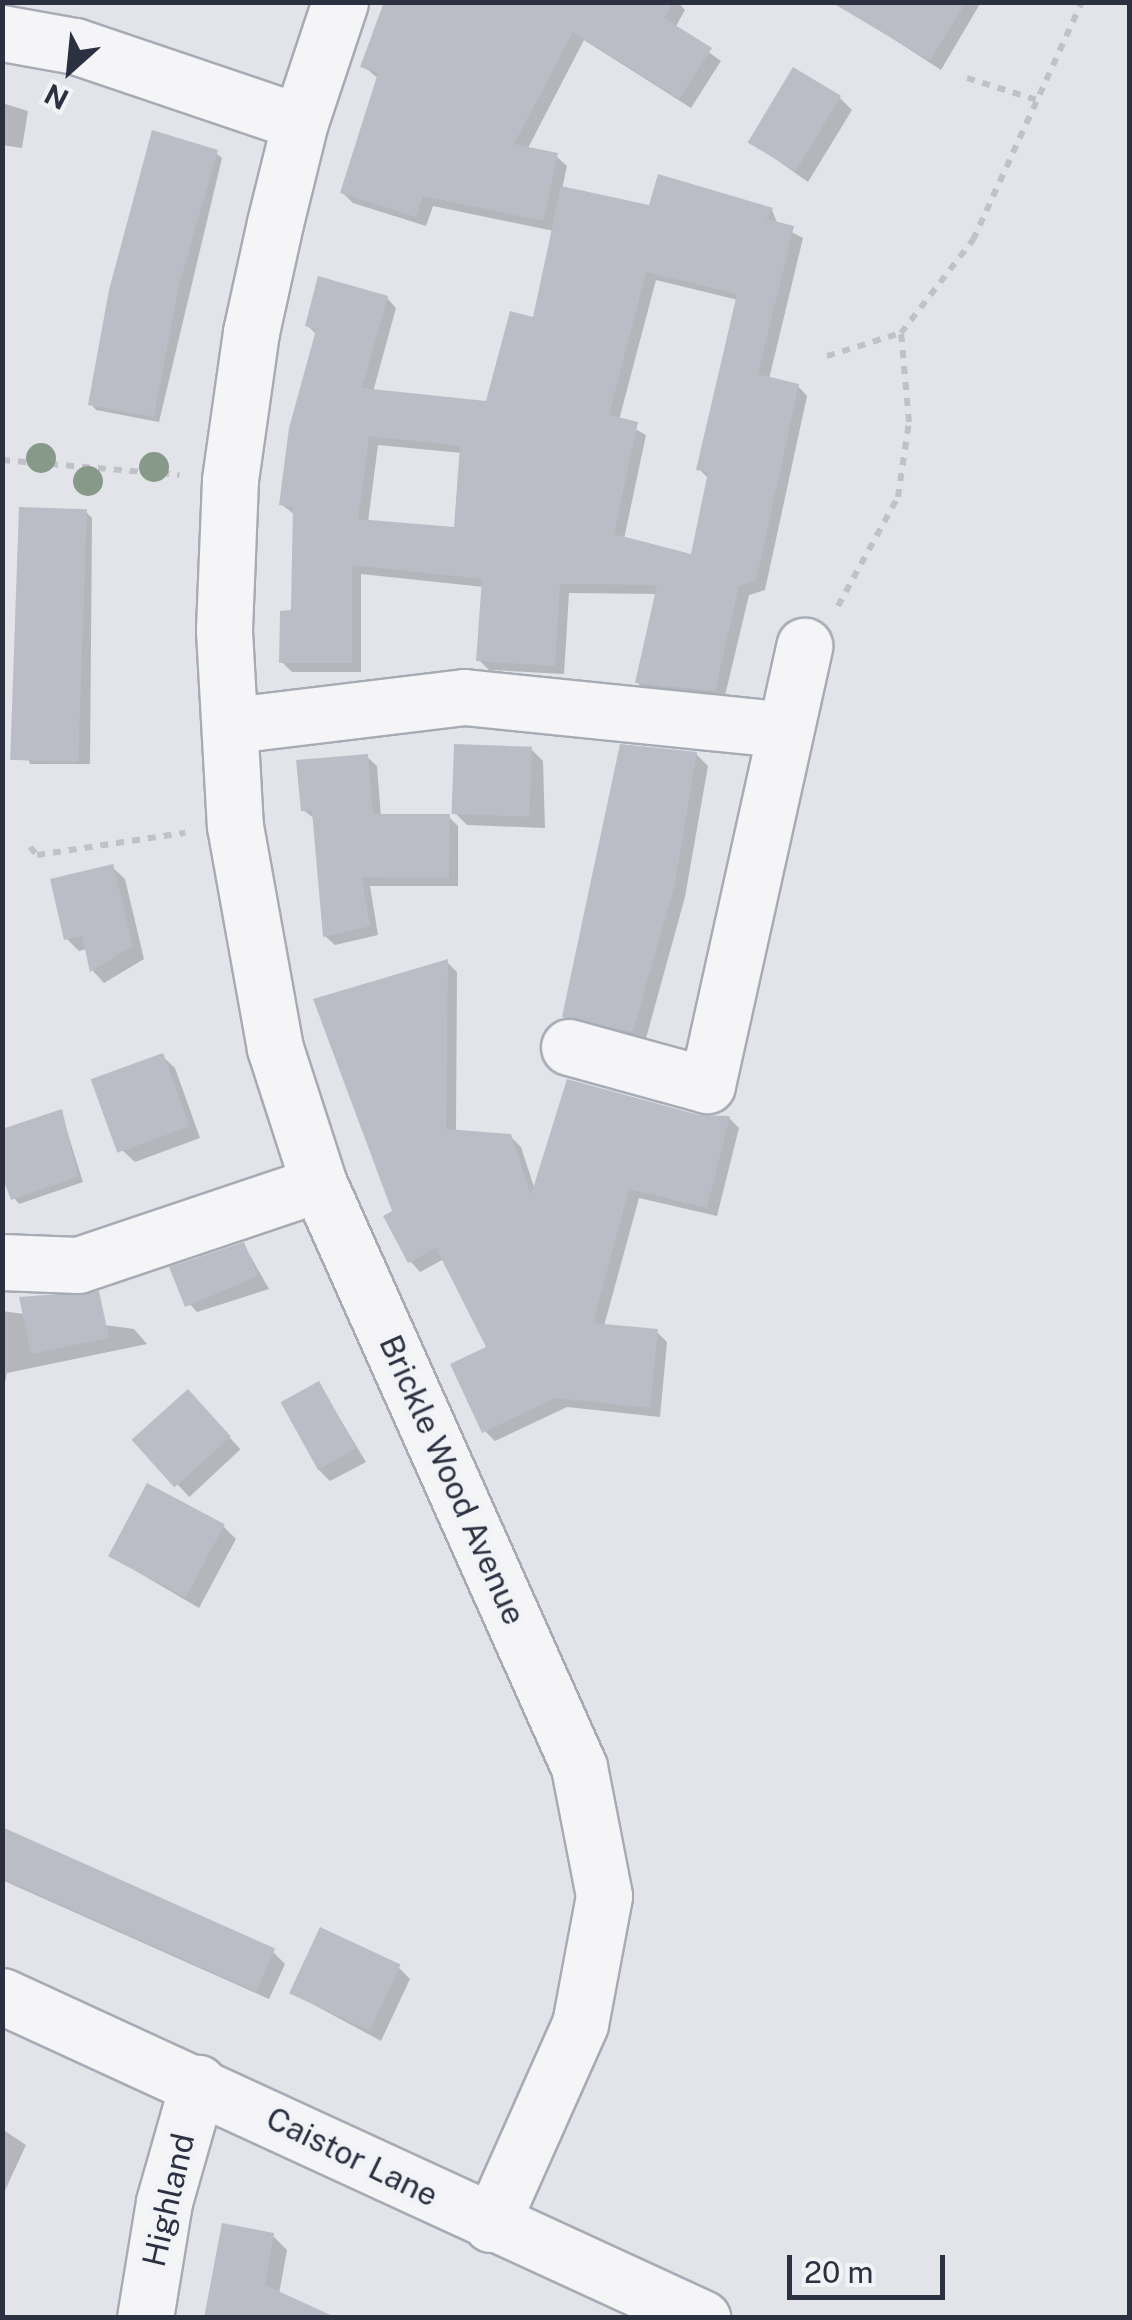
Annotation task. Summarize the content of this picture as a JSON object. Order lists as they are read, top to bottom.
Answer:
{
  "streets": {
    "street": ["Brickle Wood Avenue", "Caistor Lane", "Highland"]
  },
  "crossings": [
    ["Brickle Wood Avenue", "Caistor Lane"],
    ["Caistor Lane", "Highland"]
  ],
  "scale_bar": "20 m",
  "north": "bottom left"
}
